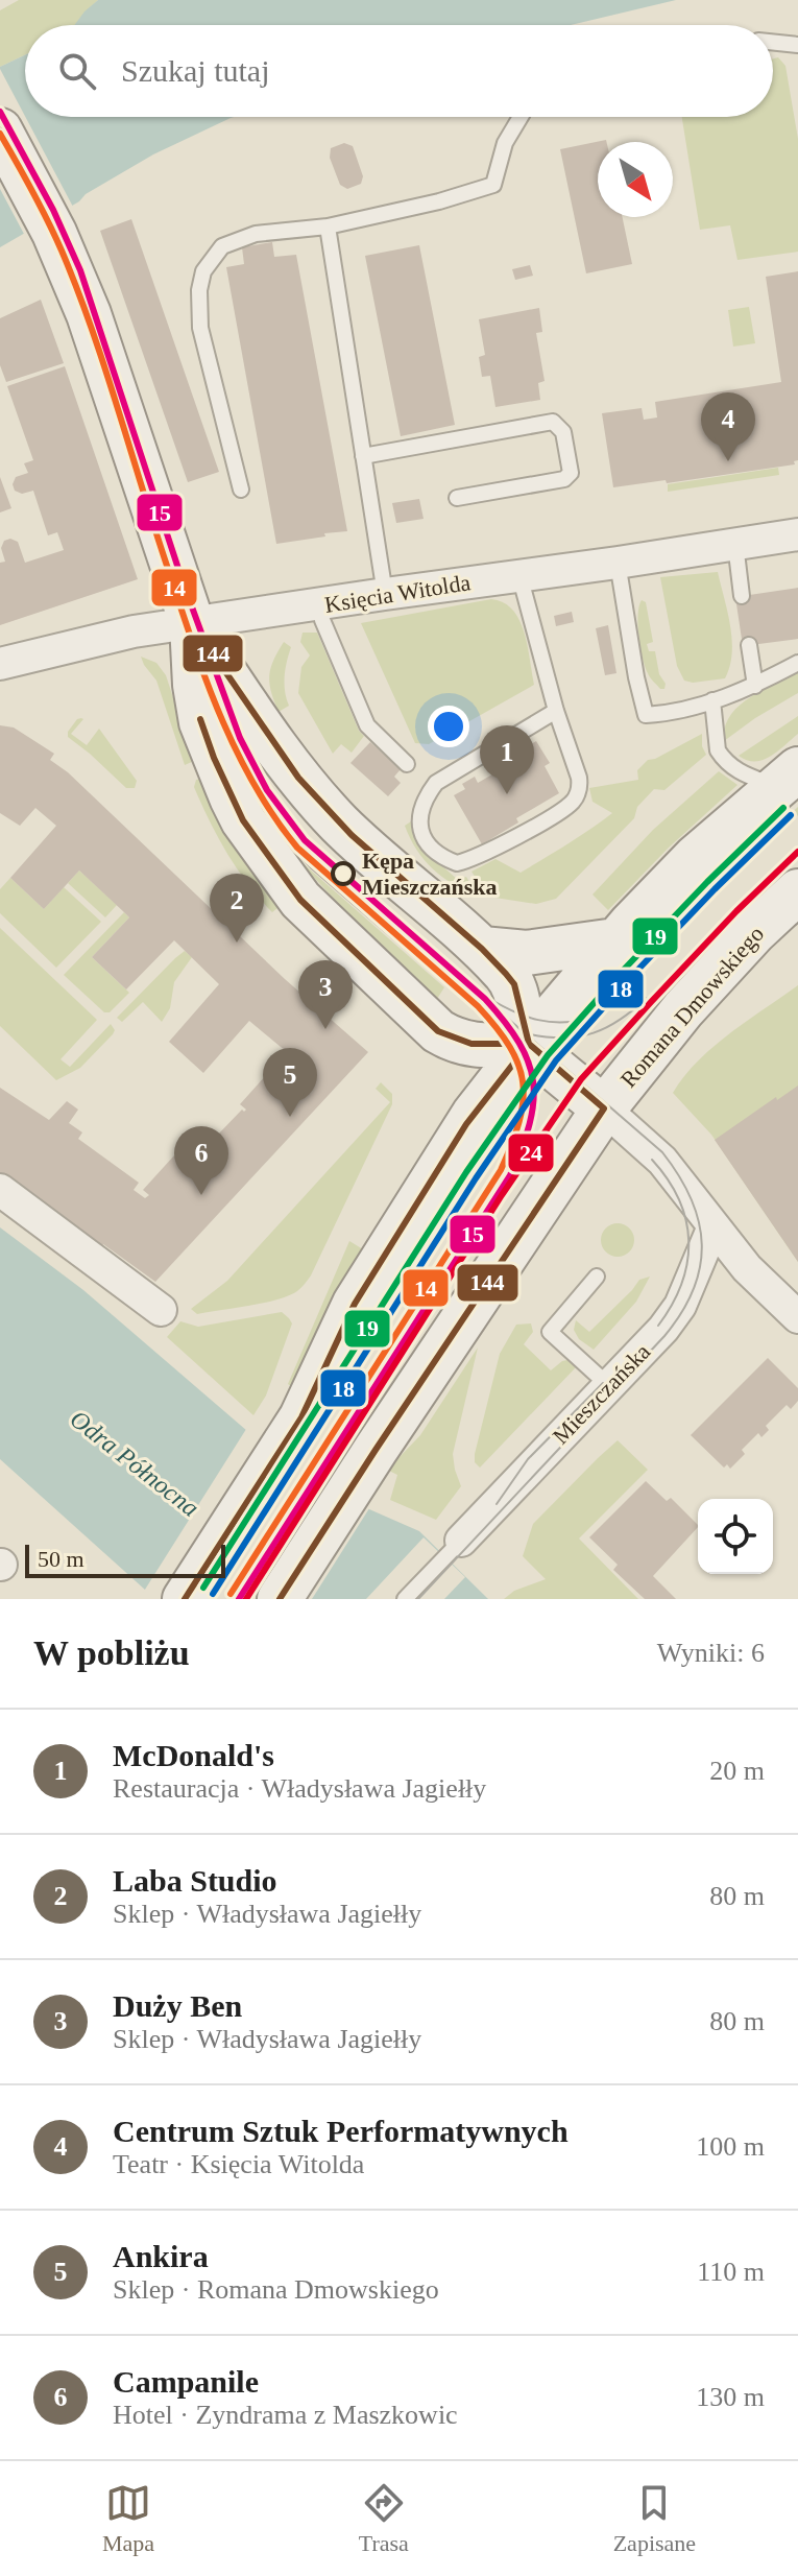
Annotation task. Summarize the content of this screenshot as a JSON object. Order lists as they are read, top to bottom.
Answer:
{
  "streets": {
    "main road": ["Romana Dmowskiego"],
    "street": ["Księcia Witolda", "Mieszczańska"]
  },
  "water": ["Odra Północna"],
  "places": ["Kępa Mieszczańska"],
  "lines": [
    "transit line 15",
    "transit line 144",
    "transit line 14",
    "transit line 19",
    "transit line 18",
    "transit line 24"
  ],
  "scale_bar": "50 m",
  "north": "bottom right",
  "page": {
    "search": "Szukaj tutaj",
    "pins": [
      "4",
      "1",
      "2",
      "3",
      "5",
      "6"
    ],
    "scale": "50 m",
    "heading": ["W pobliżu", "Wyniki: 6"],
    "list": [
      {
        "mark": "1",
        "name": "McDonald's",
        "note": "Restauracja · Władysława Jagiełły",
        "value": "20 m"
      },
      {
        "mark": "2",
        "name": "Laba Studio",
        "note": "Sklep · Władysława Jagiełły",
        "value": "80 m"
      },
      {
        "mark": "3",
        "name": "Duży Ben",
        "note": "Sklep · Władysława Jagiełły",
        "value": "80 m"
      },
      {
        "mark": "4",
        "name": "Centrum Sztuk Performatywnych",
        "note": "Teatr · Księcia Witolda",
        "value": "100 m"
      },
      {
        "mark": "5",
        "name": "Ankira",
        "note": "Sklep · Romana Dmowskiego",
        "value": "110 m"
      },
      {
        "mark": "6",
        "name": "Campanile",
        "note": "Hotel · Zyndrama z Maszkowic",
        "value": "130 m"
      }
    ],
    "nav": ["Mapa", "Trasa", "Zapisane"]
  }
}
